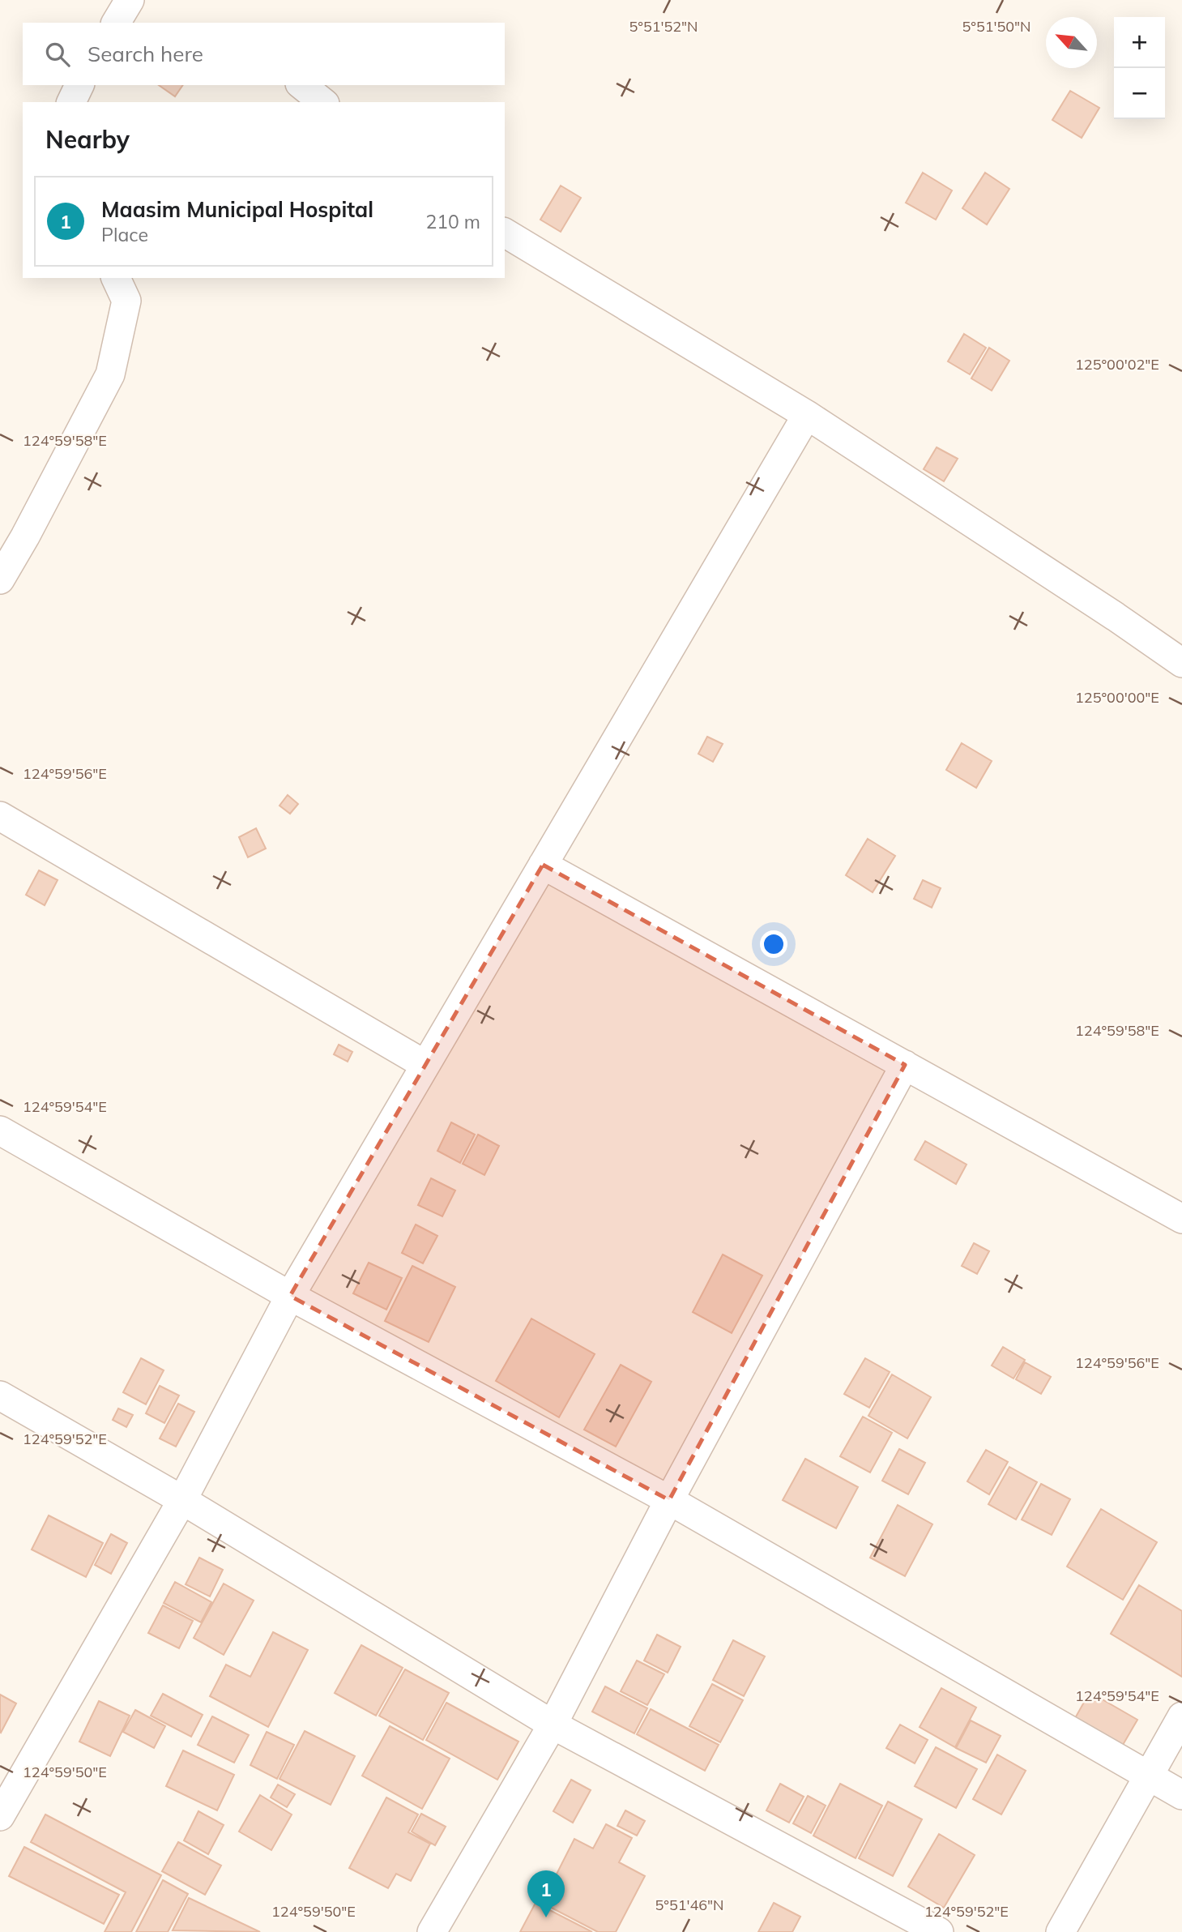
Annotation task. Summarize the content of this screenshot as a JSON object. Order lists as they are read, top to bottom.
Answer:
{
  "north": "top left",
  "page": {
    "map_buttons": ["+", "−"],
    "search": "Search here",
    "heading": "Nearby",
    "list": [
      {
        "mark": "1",
        "name": "Maasim Municipal Hospital",
        "note": "Place",
        "value": "210 m"
      }
    ],
    "pins": "1"
  },
  "coordinates": [
    "5°51'52\"N",
    "5°51'50\"N",
    "125°00'02\"E",
    "124°59'58\"E",
    "125°00'00\"E",
    "124°59'56\"E",
    "124°59'54\"E",
    "124°59'52\"E",
    "124°59'50\"E",
    "5°51'46\"N"
  ]
}
